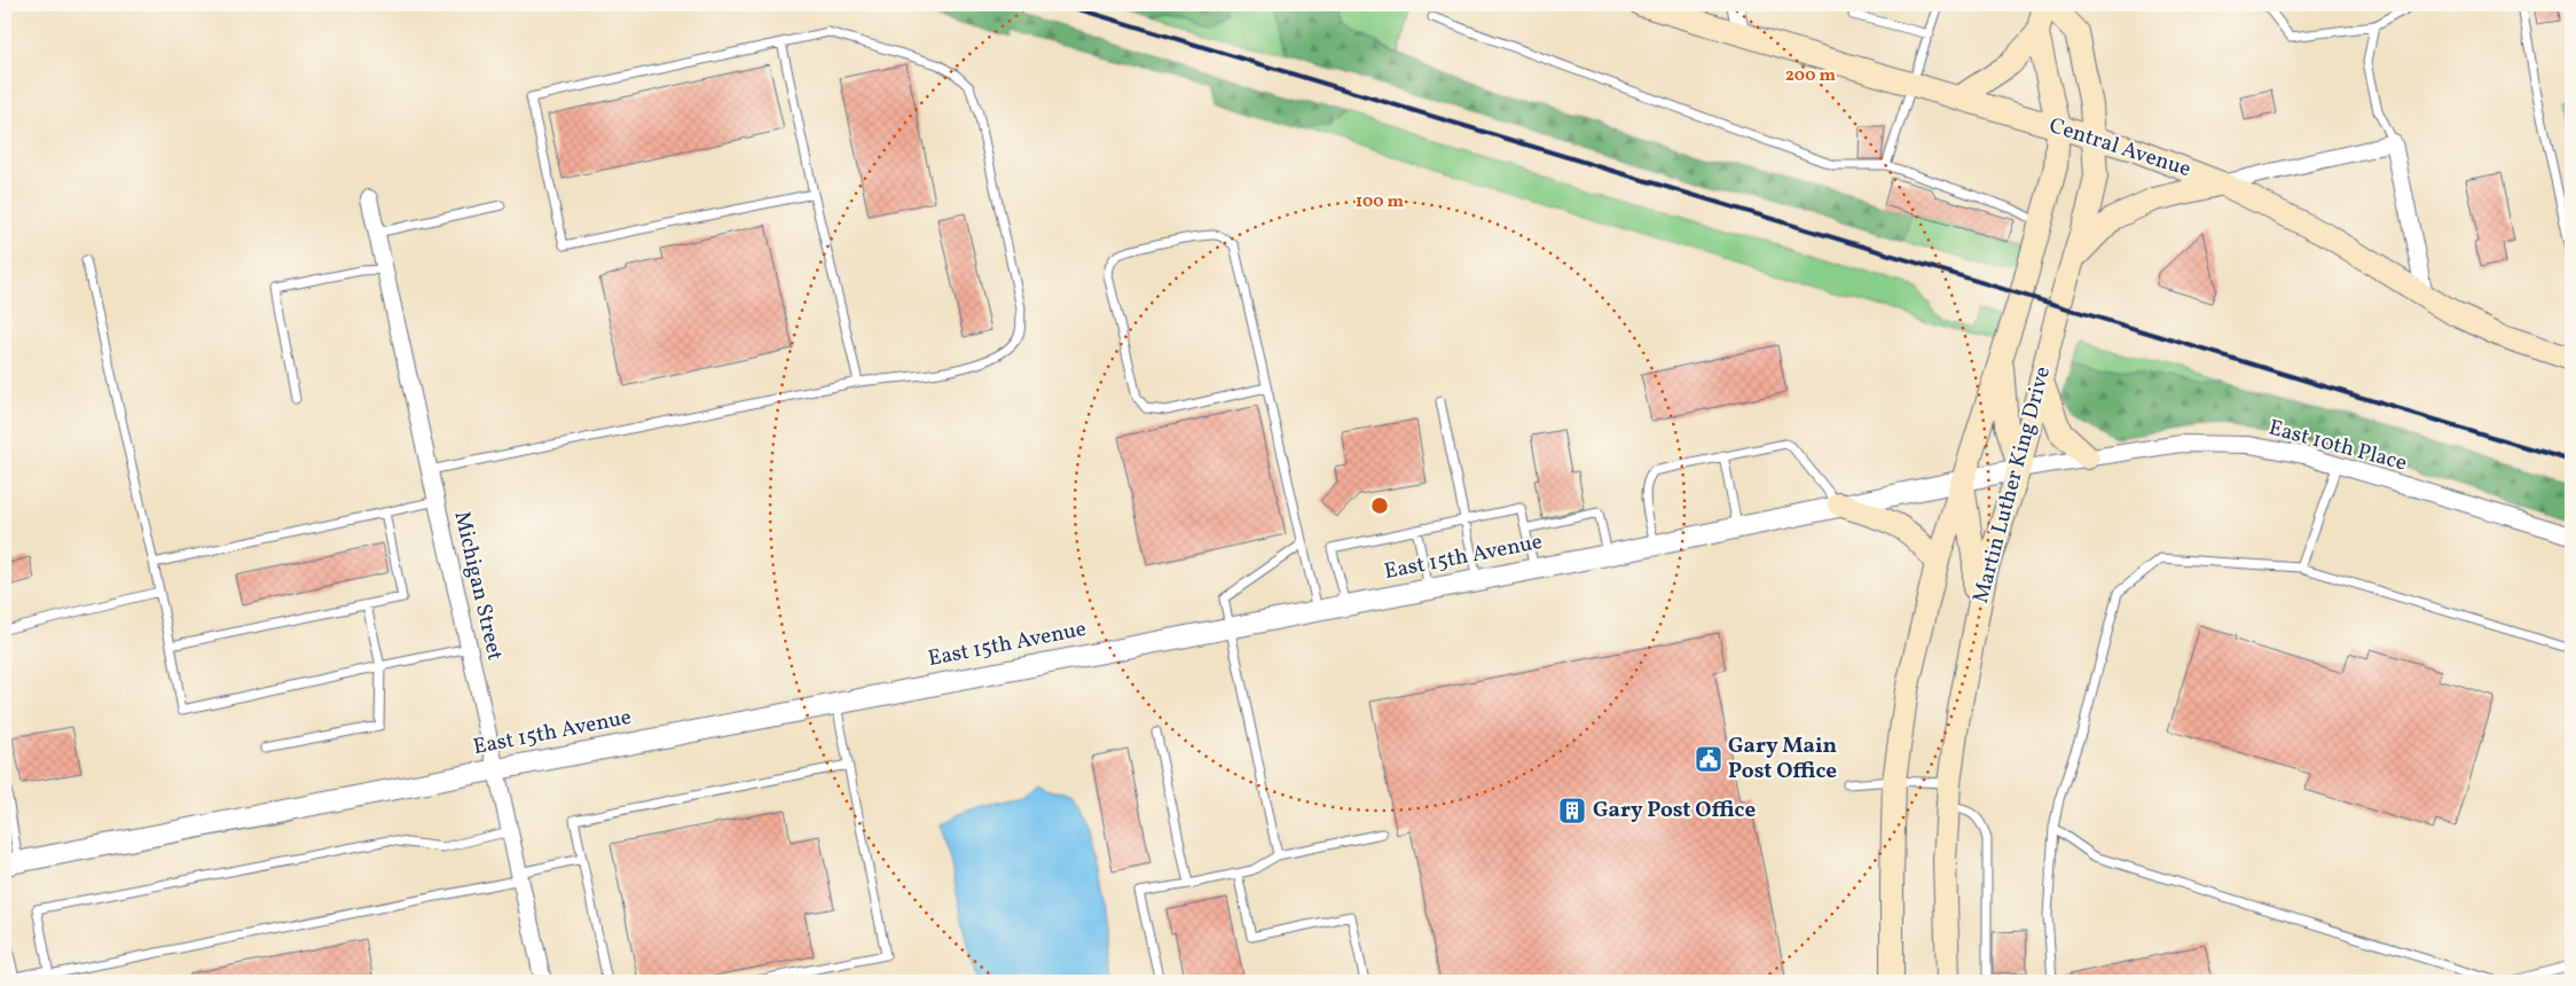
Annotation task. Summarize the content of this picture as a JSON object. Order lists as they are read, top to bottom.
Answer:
{
  "streets": {
    "main road": ["Central Avenue", "Martin Luther King Drive"],
    "street": ["East 10th Place", "East 15th Avenue", "Michigan Street"]
  },
  "crossings": [
    ["Central Avenue", "Martin Luther King Drive"],
    ["East 10th Place", "Martin Luther King Drive"],
    ["East 10th Place", "East 15th Avenue"],
    ["Martin Luther King Drive", "East 15th Avenue"],
    ["East 15th Avenue", "Michigan Street"]
  ],
  "places": {
    "public building": ["Gary Main Post Office"],
    "building": ["Gary Post Office"]
  },
  "rings": ["200 m", "100 m"]
}
